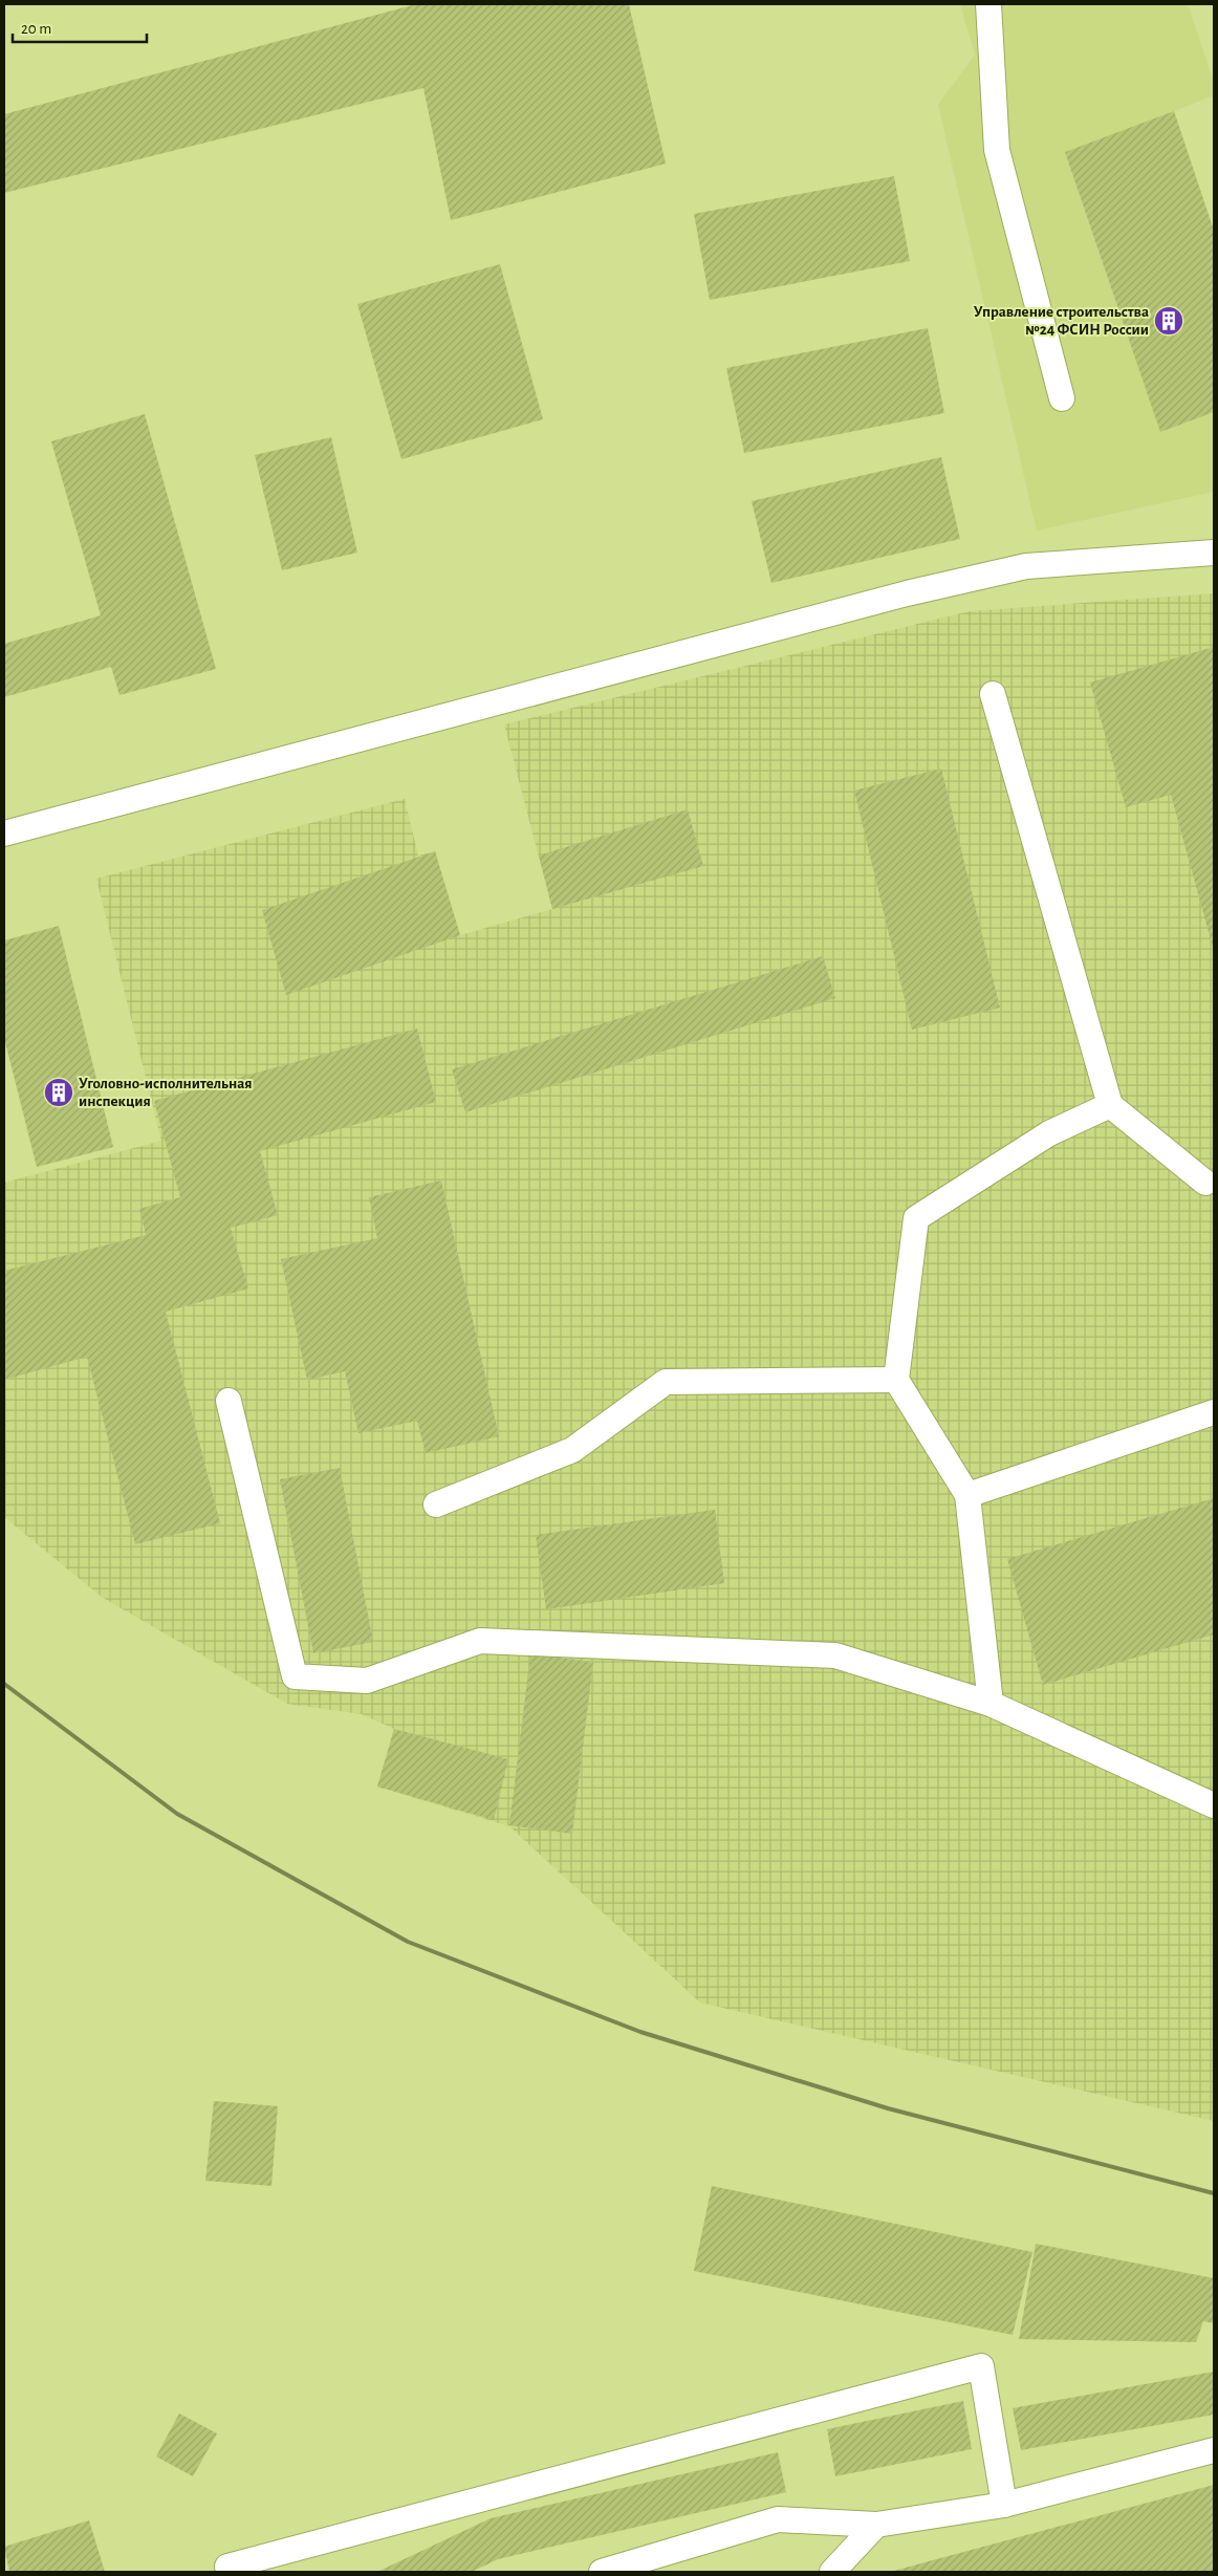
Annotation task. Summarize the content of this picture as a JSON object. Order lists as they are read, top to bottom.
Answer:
{
  "places": {
    "building": ["Управление строительства №24 ФСИН России", "Уголовно-исполнительная инспекция"]
  },
  "scale_bar": "20 m"
}
